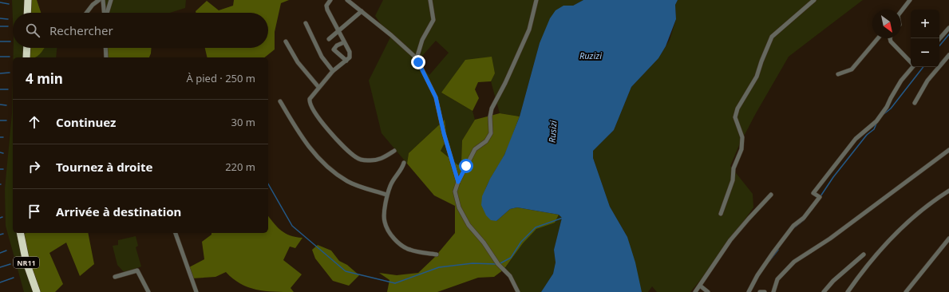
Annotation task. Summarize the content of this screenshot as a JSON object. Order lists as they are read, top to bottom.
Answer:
{
  "streets": {
    "highway": ["NR11"]
  },
  "water": ["Ruzizi", "Rusizi"],
  "north": "bottom right",
  "page": {
    "map_buttons": ["+", "−"],
    "search": "Rechercher",
    "heading": ["4 min", "À pied · 250 m"],
    "list": [
      ["Continuez", "30 m"],
      ["Tournez à droite", "220 m"],
      "Arrivée à destination"
    ]
  }
}
